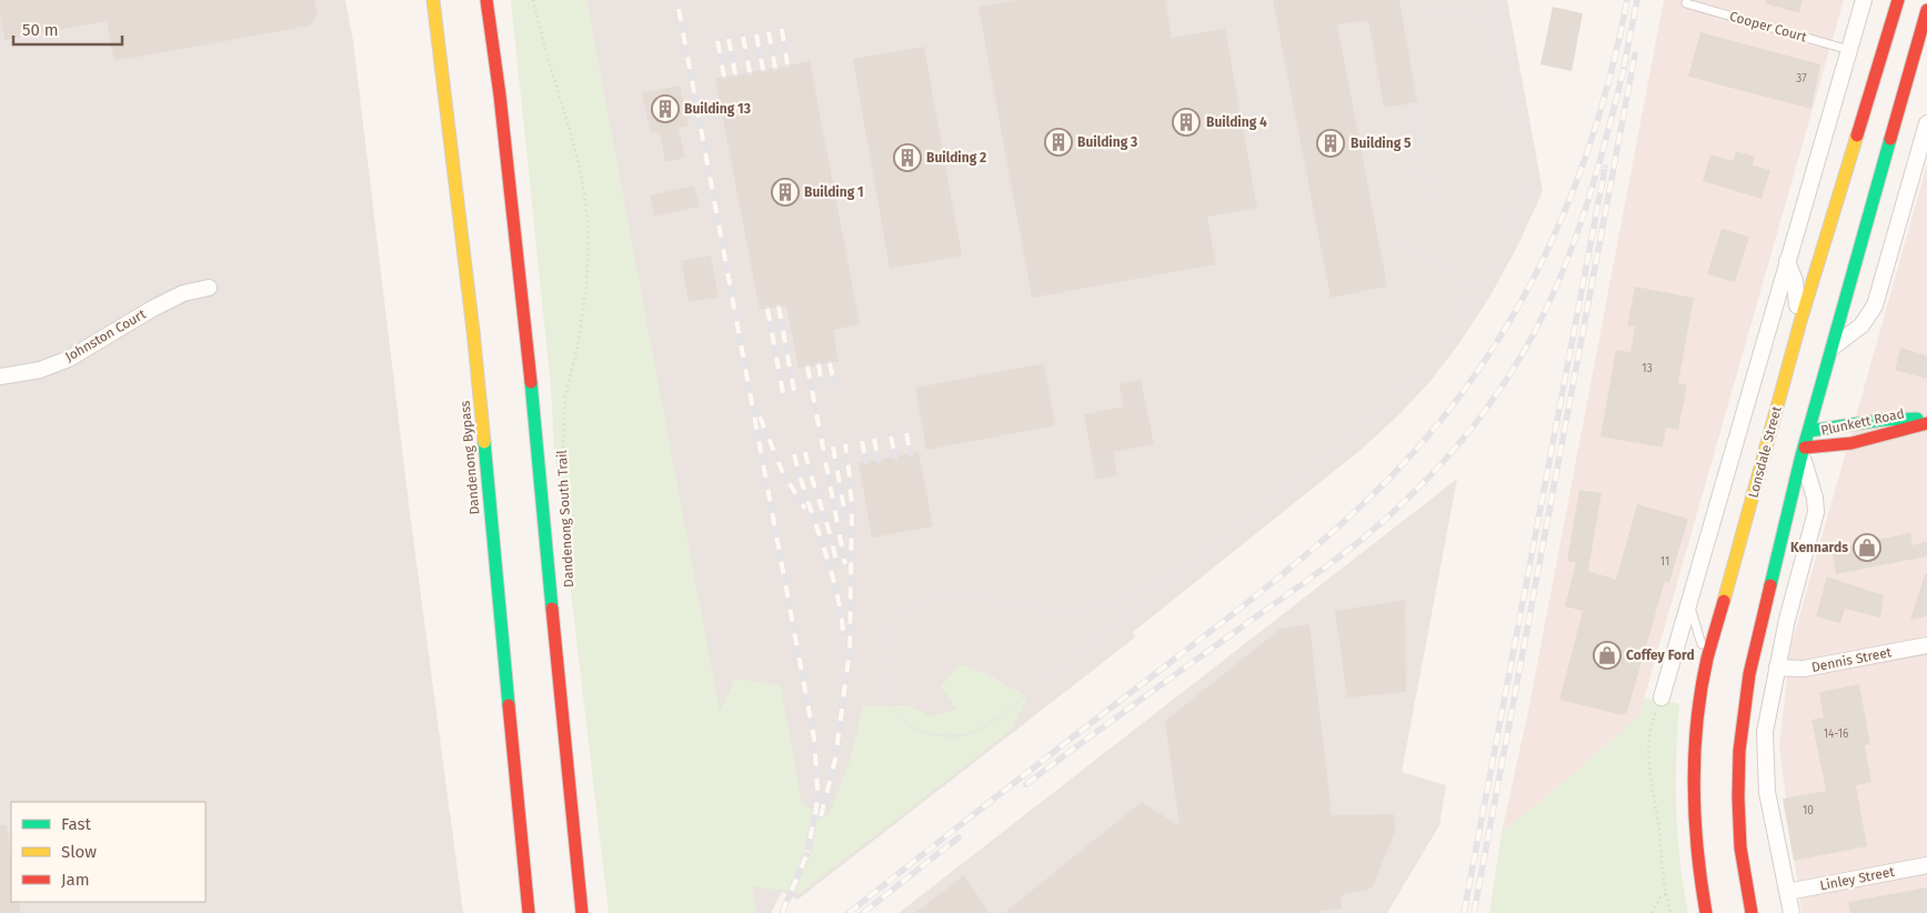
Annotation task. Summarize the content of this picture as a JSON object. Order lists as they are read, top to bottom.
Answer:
{
  "streets": {
    "main road": ["Plunkett Road", "Lonsdale Street", "Dandenong Bypass"],
    "street": ["Johnston Court", "Dennis Street", "Linley Street"],
    "lane": ["Cooper Court"],
    "path": ["Dandenong South Trail"]
  },
  "crossings": [
    ["Cooper Court", "Lonsdale Street"],
    ["Plunkett Road", "Lonsdale Street"]
  ],
  "places": {
    "building": [
      "Building 13",
      "Building 4",
      "Building 3",
      "Building 5",
      "Building 2",
      "Building 1"
    ],
    "shop": ["Kennards", "Coffey Ford"]
  },
  "house_numbers": [
    "37",
    "13",
    "11",
    "14-16",
    "10"
  ],
  "legend": ["Fast", "Slow", "Jam"],
  "scale_bar": "50 m"
}
